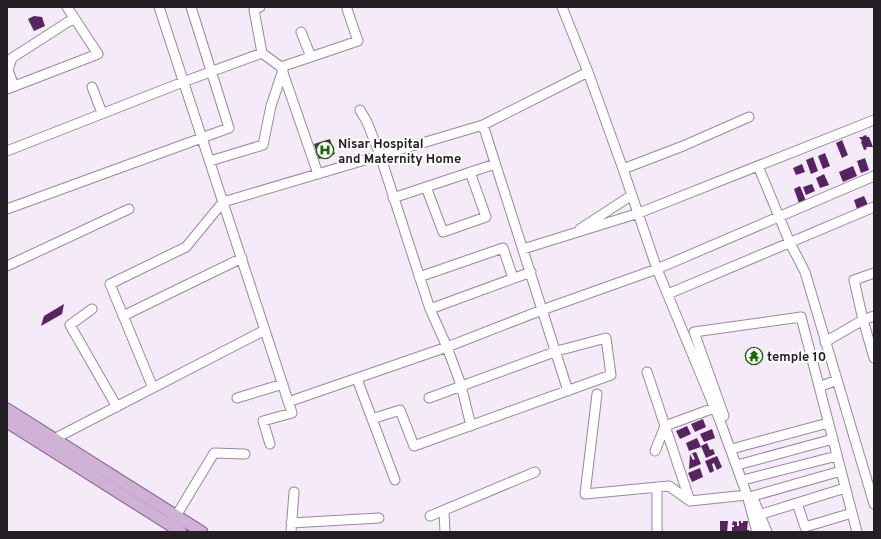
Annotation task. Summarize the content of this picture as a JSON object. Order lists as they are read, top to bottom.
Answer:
{
  "places": {
    "hospital": ["Nisar Hospital and Maternity Home"],
    "temple": ["temple 10"]
  }
}
